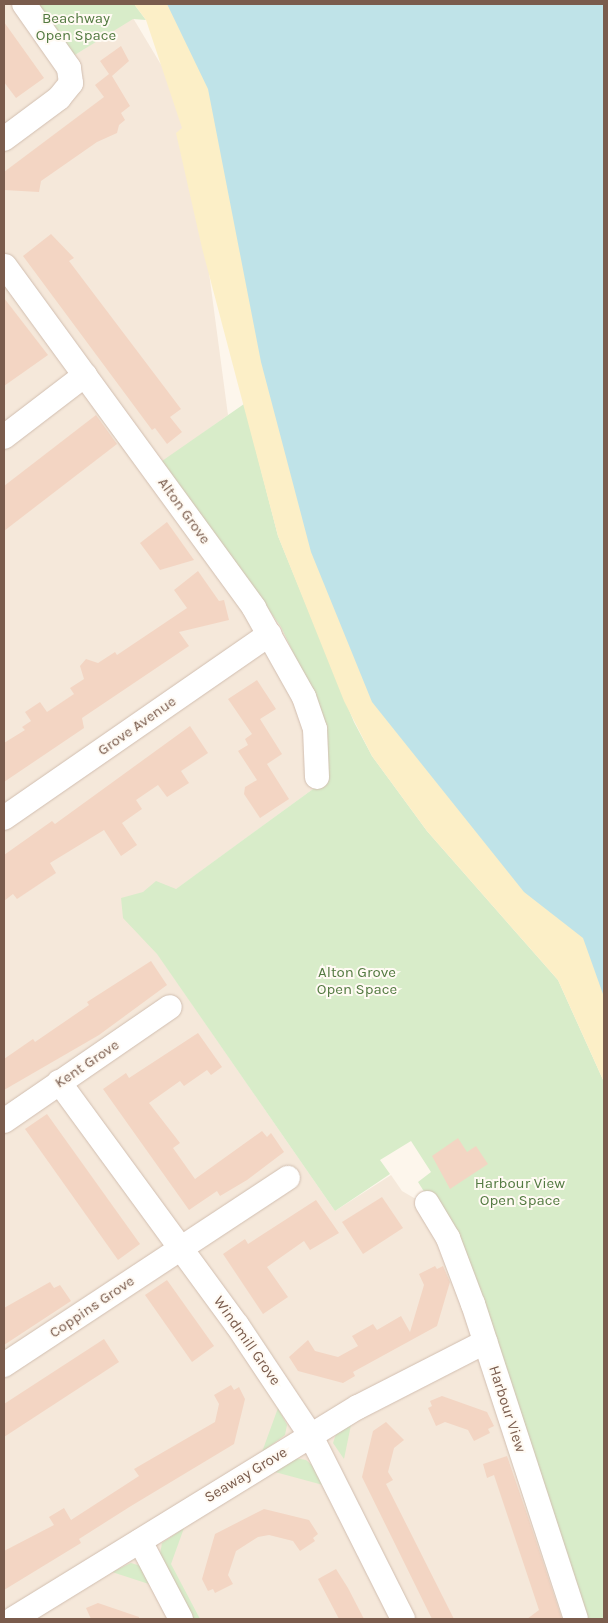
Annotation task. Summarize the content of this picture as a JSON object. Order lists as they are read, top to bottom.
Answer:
{
  "streets": {
    "street": [
      "Alton Grove",
      "Grove Avenue",
      "Kent Grove",
      "Coppins Grove",
      "Windmill Grove",
      "Harbour View",
      "Seaway Grove"
    ]
  },
  "crossings": [
    ["Alton Grove", "Grove Avenue"],
    ["Kent Grove", "Windmill Grove"],
    ["Coppins Grove", "Windmill Grove"],
    ["Windmill Grove", "Seaway Grove"],
    ["Harbour View", "Seaway Grove"]
  ],
  "parks": ["Beachway Open Space", "Alton Grove Open Space", "Harbour View Open Space"]
}
